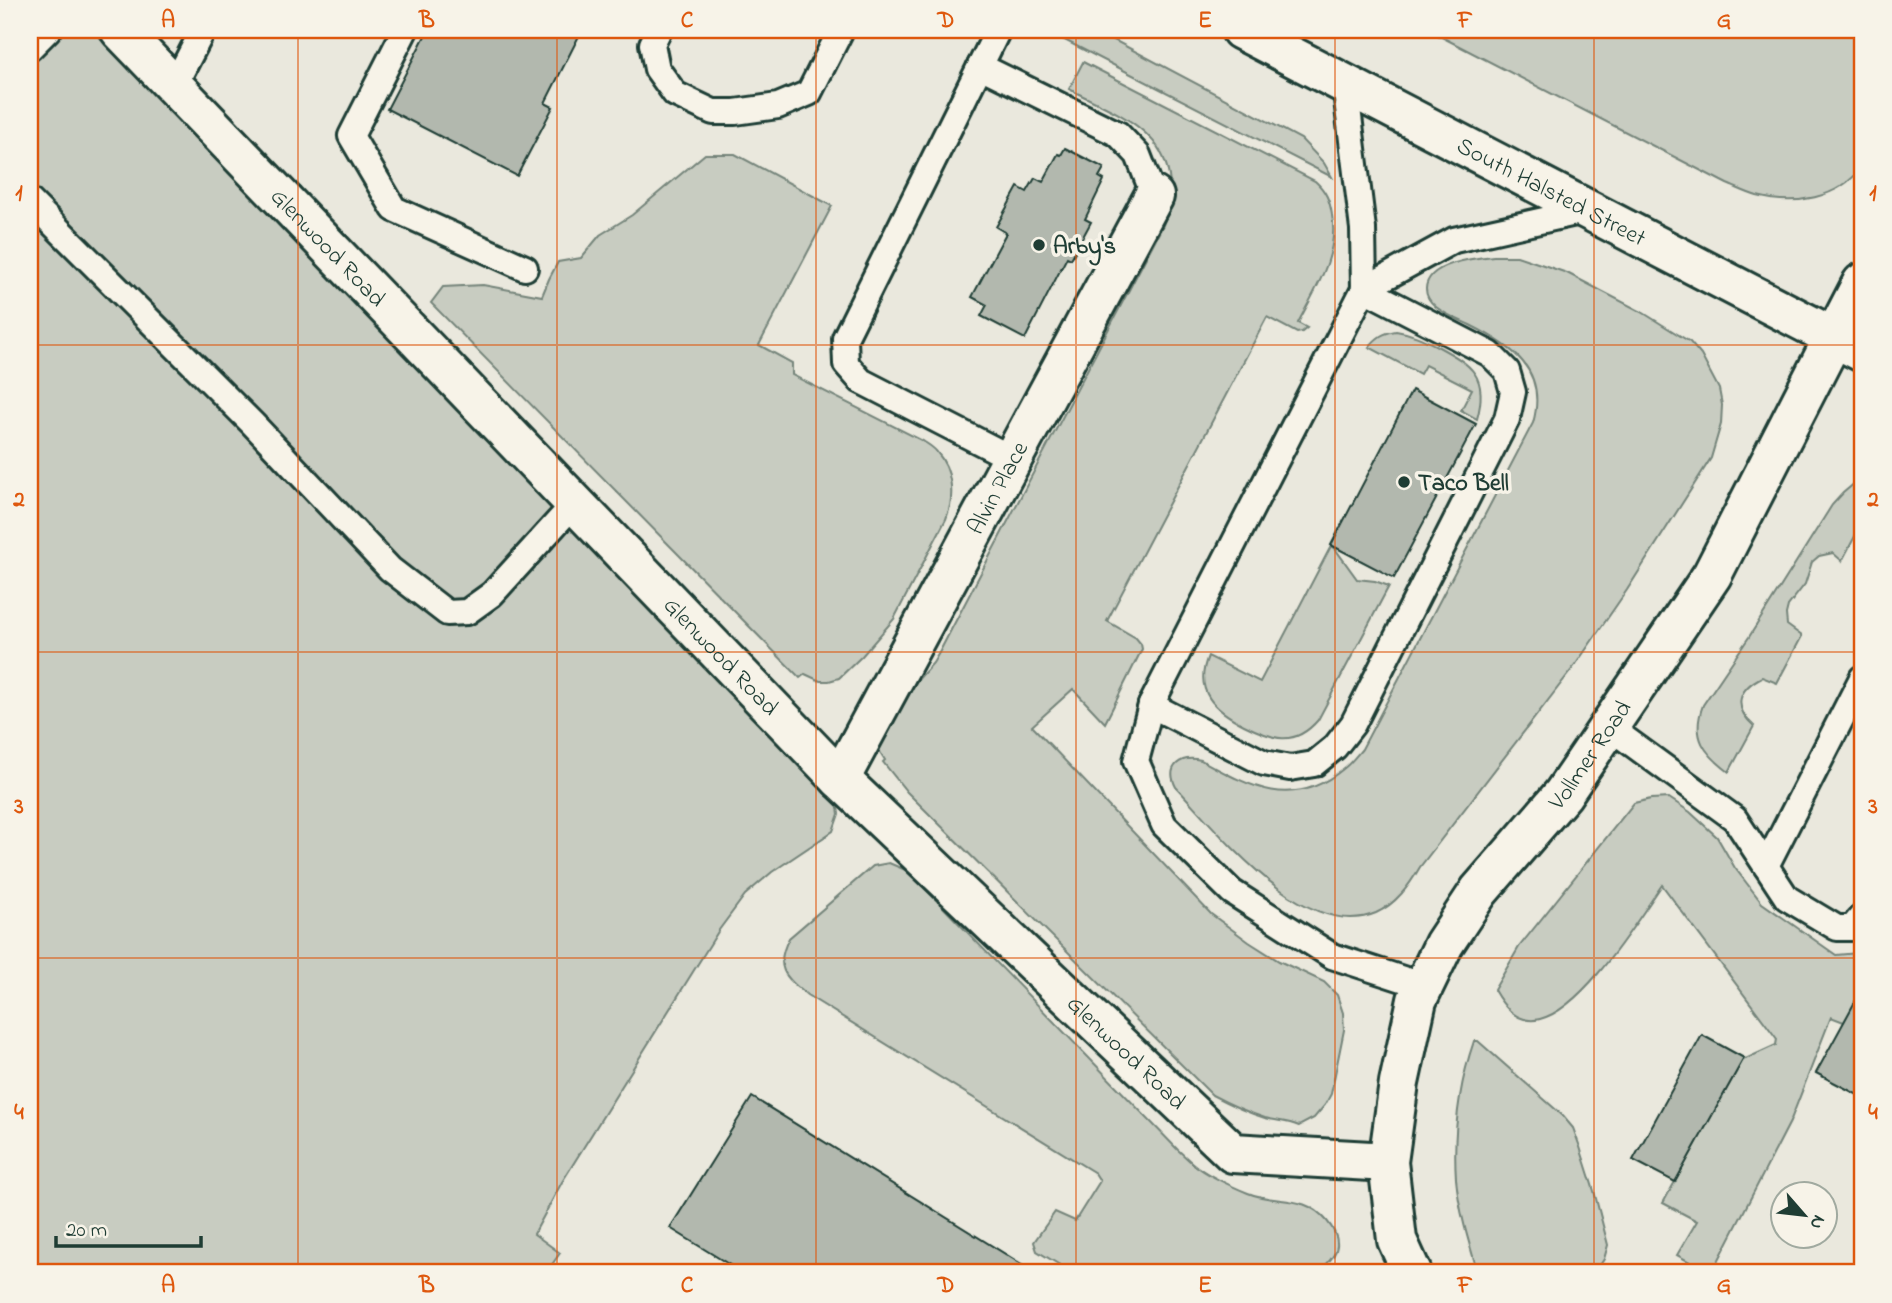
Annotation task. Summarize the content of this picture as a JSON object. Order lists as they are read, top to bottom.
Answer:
{
  "streets": {
    "street": [
      "South Halsted Street",
      "Glenwood Road",
      "Alvin Place",
      "Vollmer Road"
    ]
  },
  "crossings": [
    ["South Halsted Street", "Vollmer Road"],
    ["Glenwood Road", "Alvin Place"],
    ["Glenwood Road", "Vollmer Road"]
  ],
  "places": ["Arby's", "Taco Bell"],
  "scale_bar": "20 m",
  "north": "bottom right",
  "grid": {
    "columns": [
      "A",
      "B",
      "C",
      "D",
      "E",
      "F",
      "G"
    ],
    "rows": [
      "1",
      "2",
      "3",
      "4"
    ]
  }
}
